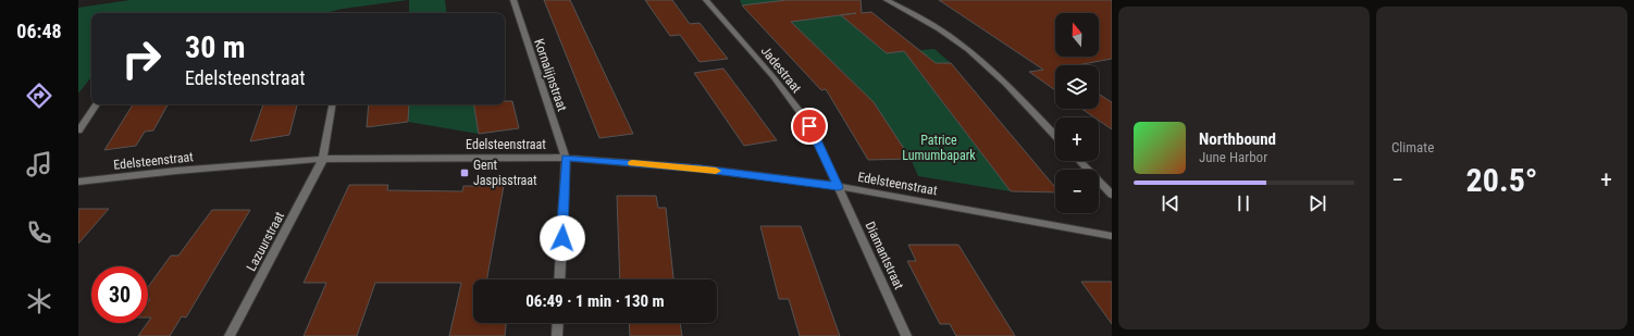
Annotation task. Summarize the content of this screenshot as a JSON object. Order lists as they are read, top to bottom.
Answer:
{
  "streets": {
    "street": [
      "Jadestraat",
      "Kornalijnstraat",
      "Edelsteenstraat",
      "Lazuurstraat",
      "Diamantstraat"
    ]
  },
  "crossings": [
    ["Jadestraat", "Edelsteenstraat"],
    ["Jadestraat", "Diamantstraat"],
    ["Kornalijnstraat", "Edelsteenstraat"],
    ["Edelsteenstraat", "Lazuurstraat"],
    ["Edelsteenstraat", "Diamantstraat"]
  ],
  "parks": ["Patrice Lumumbapark"],
  "places": {
    "transit": ["Gent Jaspisstraat"]
  },
  "north": "top",
  "page": {
    "tabs": "06:48",
    "tile": "Climate",
    "map_buttons": ["+", "−"],
    "turn": ["30 m", "Edelsteenstraat"],
    "song": ["Northbound", "June Harbor"],
    "heat": ["−", "20.5°", "+"],
    "limit": "30",
    "trip": "06:49 · 1 min · 130 m"
  }
}
